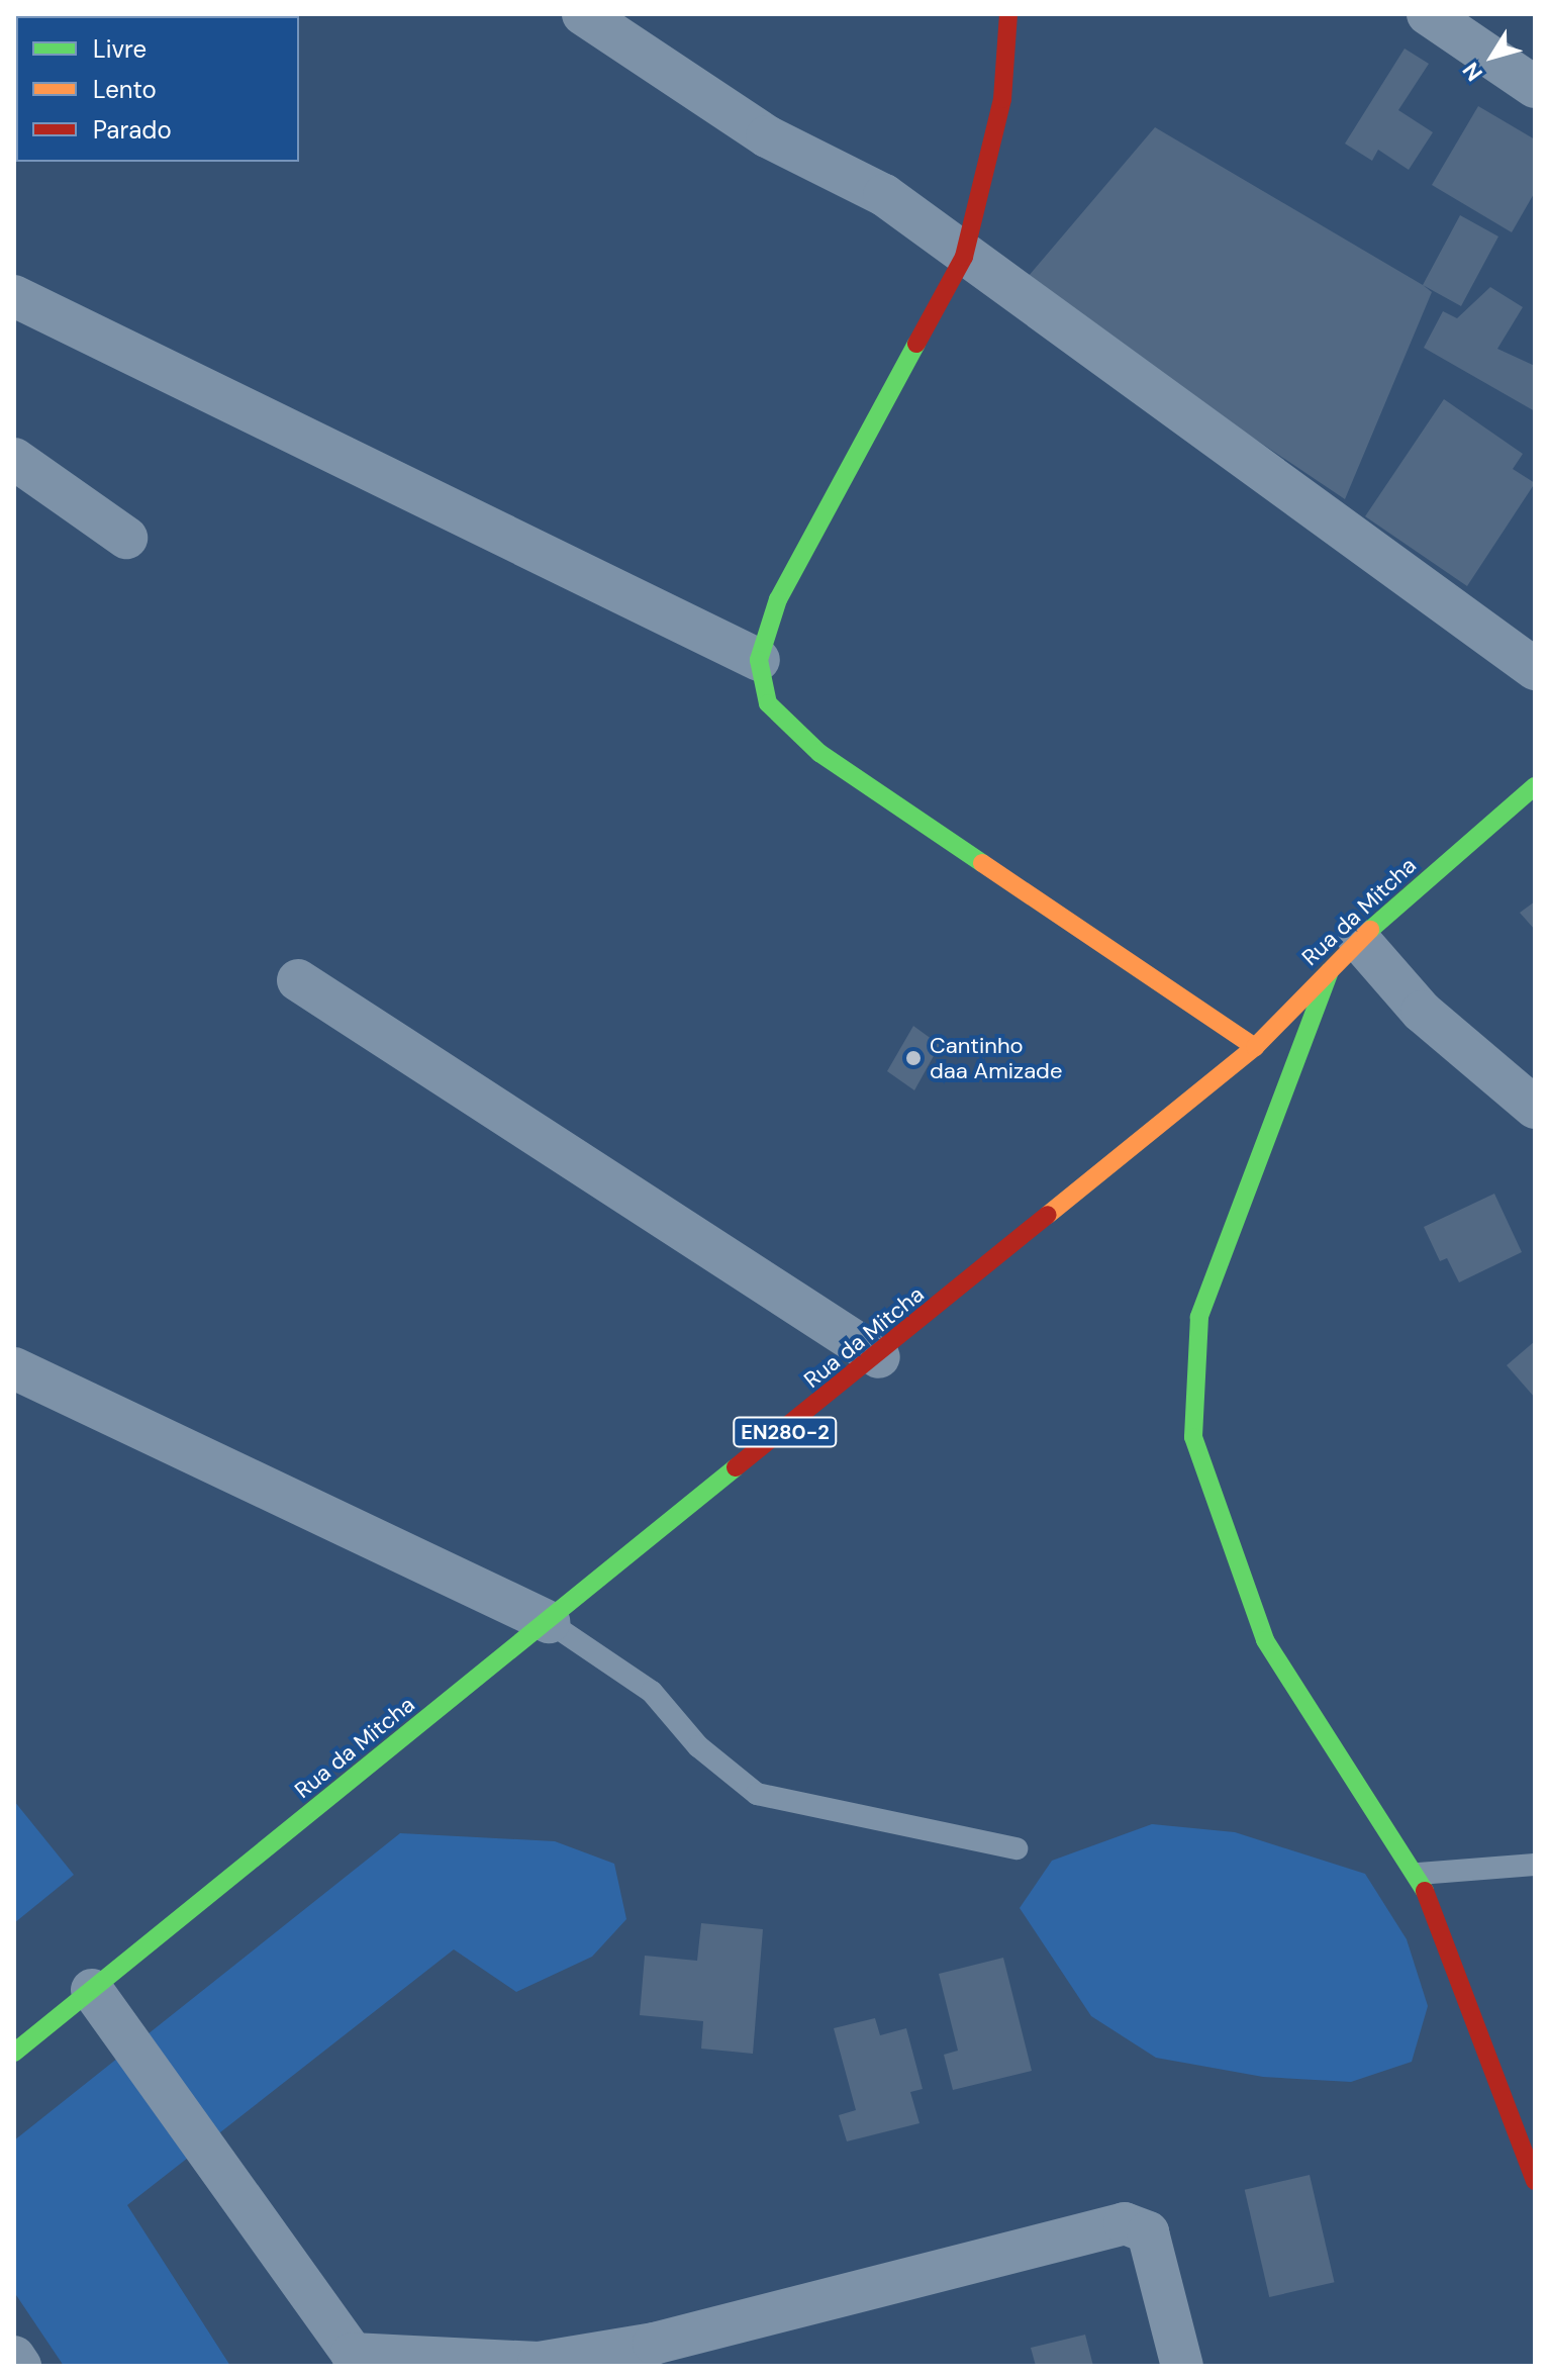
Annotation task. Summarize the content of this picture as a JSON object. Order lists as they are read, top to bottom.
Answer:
{
  "streets": {
    "street": ["Rua da Mitcha", "EN280-2"]
  },
  "places": ["Cantinho daa Amizade"],
  "legend": ["Livre", "Lento", "Parado"],
  "north": "bottom left"
}
